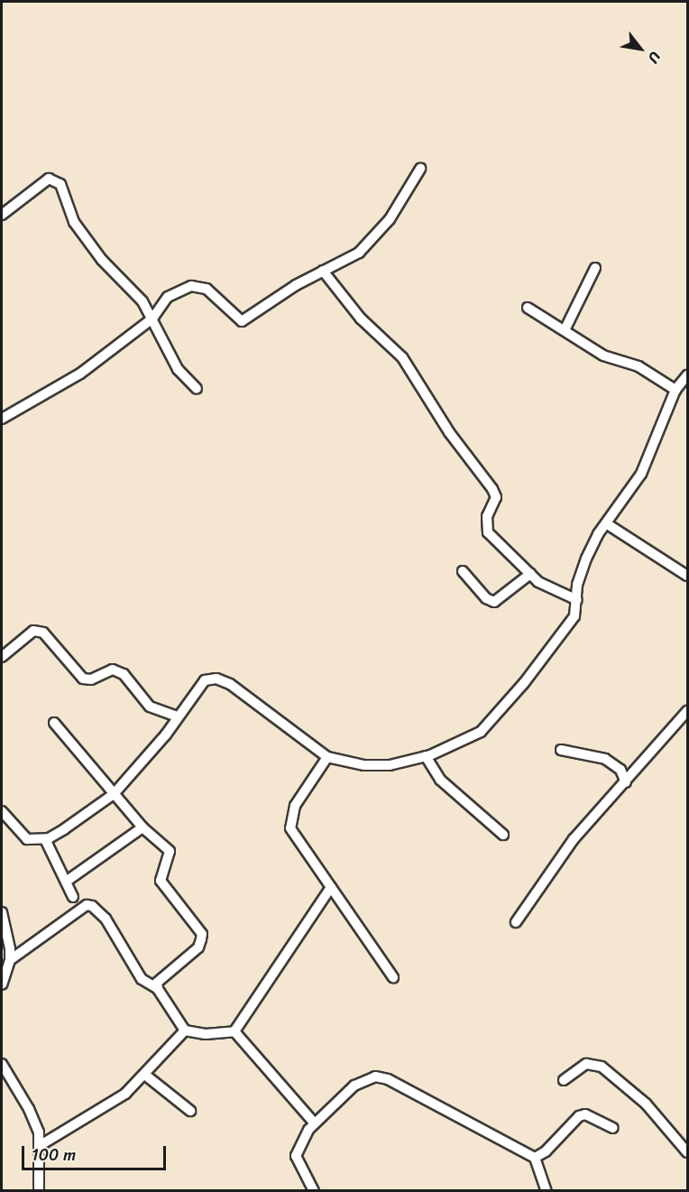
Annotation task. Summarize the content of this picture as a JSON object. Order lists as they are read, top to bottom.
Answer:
{
  "scale_bar": "100 m",
  "north": "bottom right"
}
